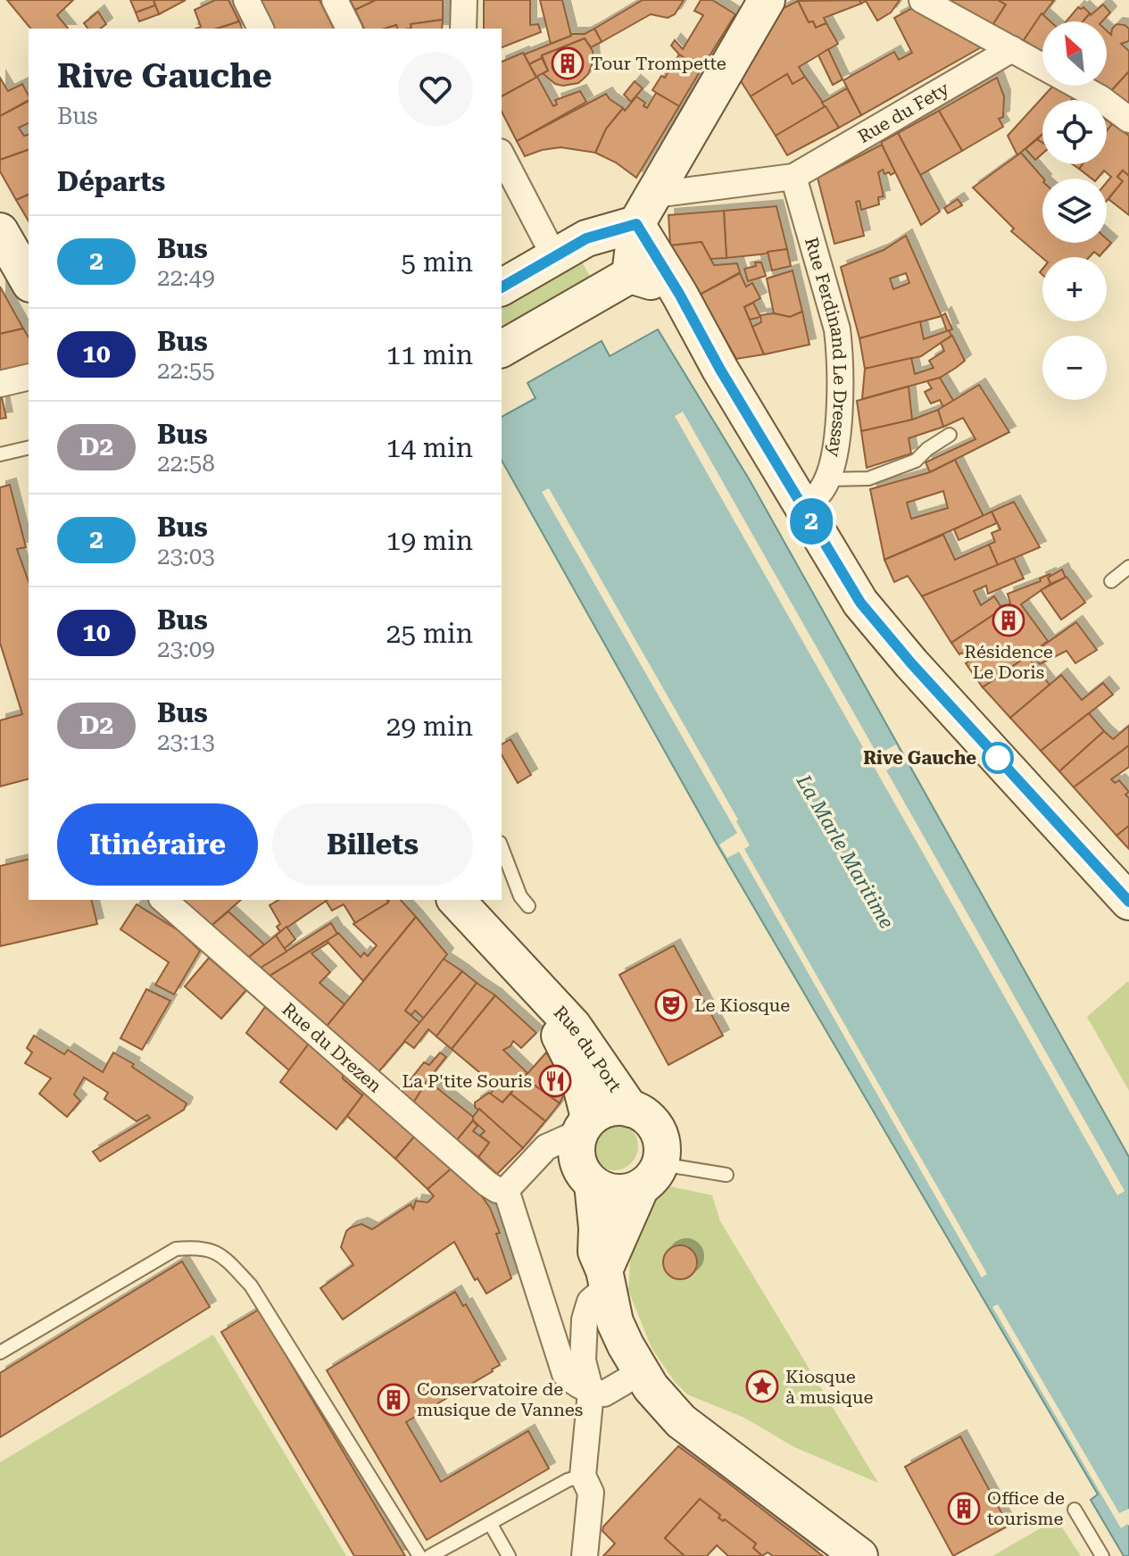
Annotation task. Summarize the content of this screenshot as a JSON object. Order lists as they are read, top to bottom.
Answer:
{
  "streets": {
    "main road": ["Rue du Port"],
    "street": ["Rue du Fety", "Rue Ferdinand Le Dressay", "Rue du Drezen"]
  },
  "crossings": [
    ["Rue du Fety", "Rue Ferdinand Le Dressay"]
  ],
  "water": ["La Marle Maritime"],
  "places": {
    "building": [
      "Tour Trompette",
      "Résidence Le Doris",
      "Conservatoire de musique de Vannes",
      "Office de tourisme"
    ],
    "other": ["Rive Gauche"],
    "theatre": ["Le Kiosque"],
    "restaurant": ["La P'tite Souris"],
    "place": ["Kiosque à musique"]
  },
  "lines": ["bus line 2"],
  "north": "top left",
  "page": {
    "on_map": "2",
    "map_buttons": ["+", "−"],
    "heading": [
      ["Rive Gauche", "Bus"],
      "Départs"
    ],
    "list": [
      {
        "mark": "2",
        "name": "Bus",
        "note": "22:49",
        "value": "5 min"
      },
      {
        "mark": "10",
        "name": "Bus",
        "note": "22:55",
        "value": "11 min"
      },
      {
        "mark": "D2",
        "name": "Bus",
        "note": "22:58",
        "value": "14 min"
      },
      {
        "mark": "2",
        "name": "Bus",
        "note": "23:03",
        "value": "19 min"
      },
      {
        "mark": "10",
        "name": "Bus",
        "note": "23:09",
        "value": "25 min"
      },
      {
        "mark": "D2",
        "name": "Bus",
        "note": "23:13",
        "value": "29 min"
      }
    ],
    "buttons": ["Itinéraire", "Billets"]
  }
}
